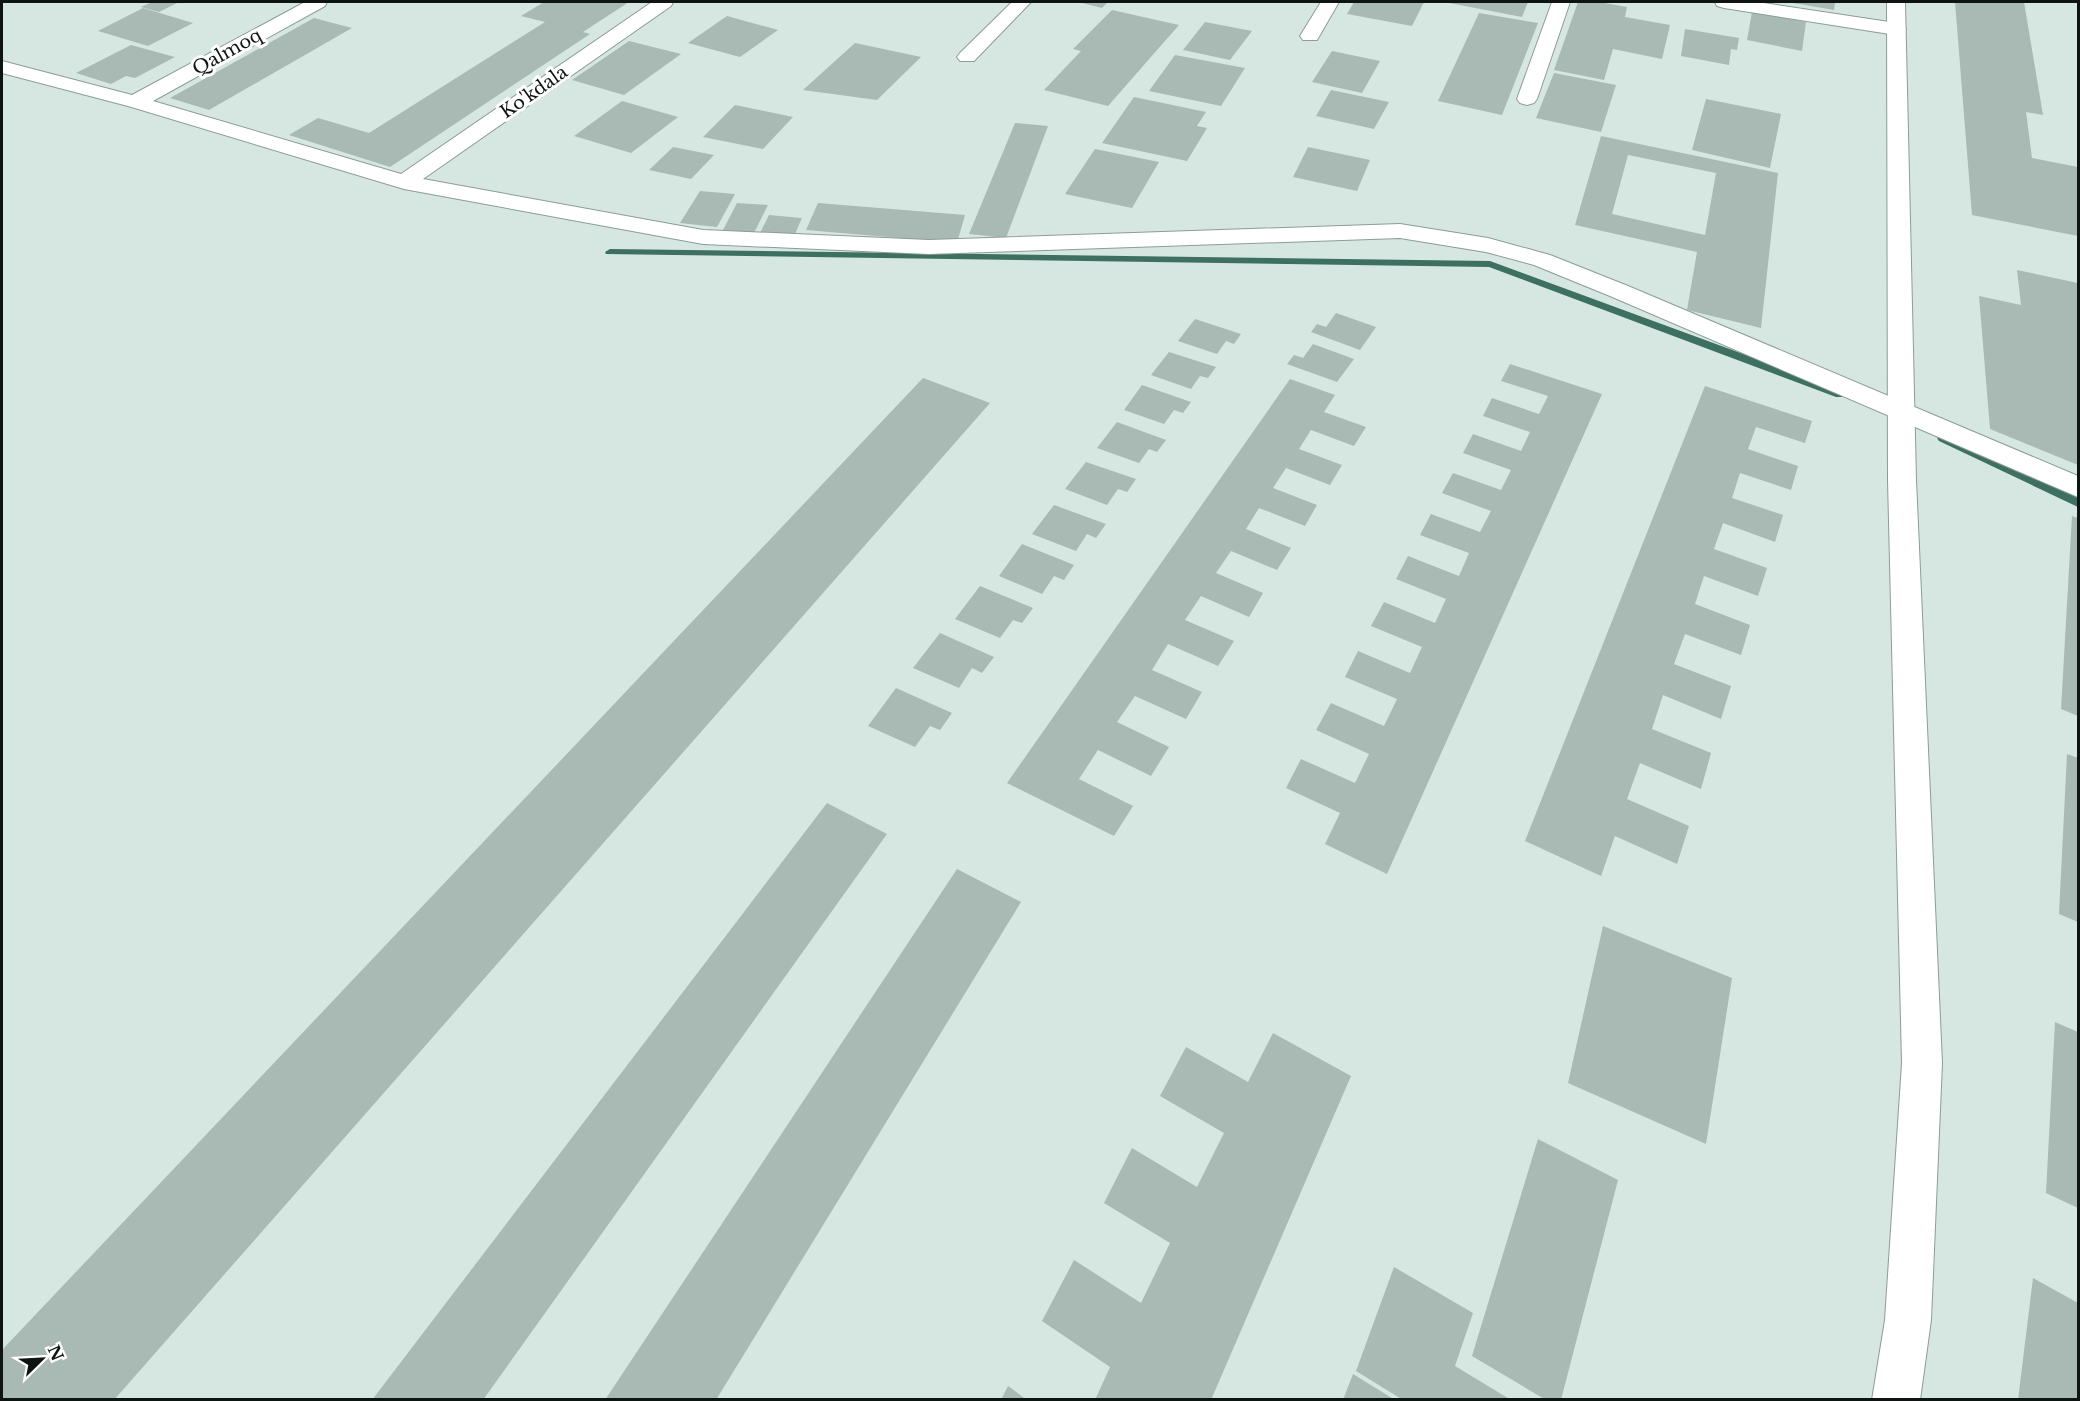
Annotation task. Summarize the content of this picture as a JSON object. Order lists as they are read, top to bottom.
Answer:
{
  "streets": {
    "street": ["Qalmoq", "Ko'kdala"]
  },
  "north": "top right"
}
